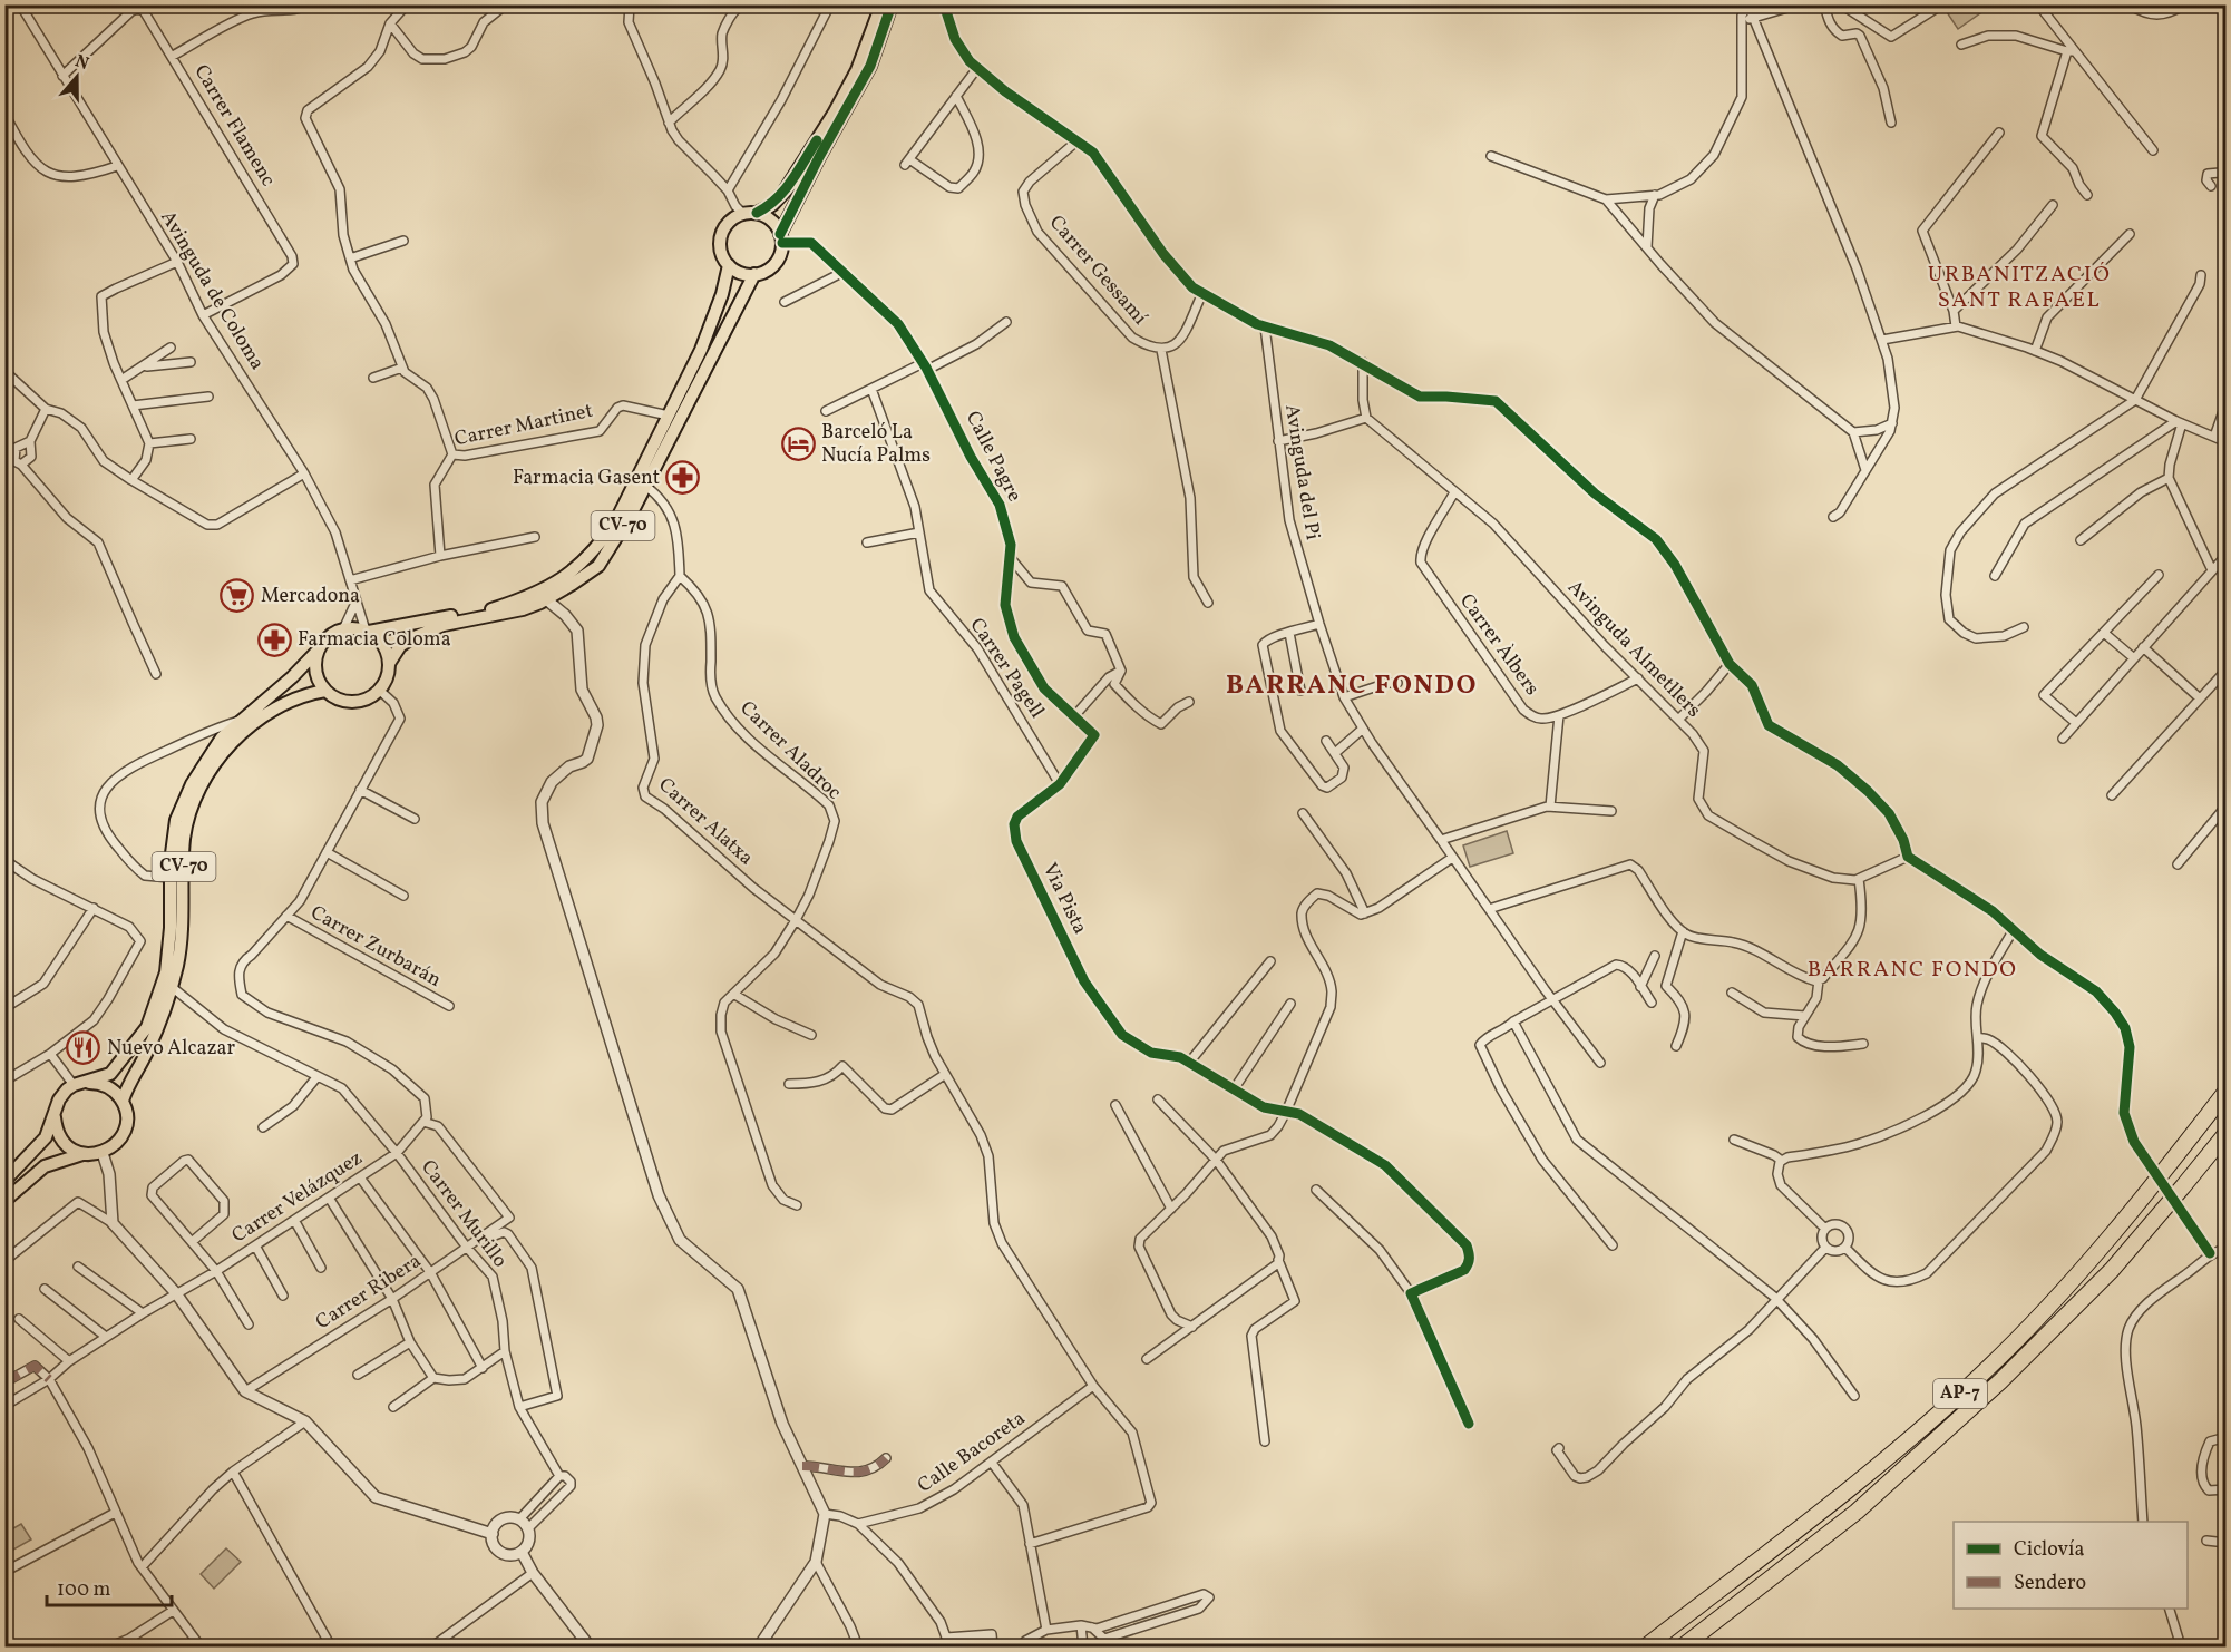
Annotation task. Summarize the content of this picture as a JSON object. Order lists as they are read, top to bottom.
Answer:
{
  "streets": {
    "highway": ["AP-7"],
    "main road": ["CV-70"],
    "street": [
      "Carrer Flamenc",
      "Carrer Gessamí",
      "Avinguda de Coloma",
      "Carrer Martinet",
      "Calle Pagre",
      "Avinguda del Pi",
      "Carrer Àlbers",
      "Avinguda Almetllers",
      "Carrer Pagell",
      "Carrer Aladroc",
      "Carrer Alatxa",
      "Via Pista",
      "Carrer Zurbarán",
      "Carrer Velázquez",
      "Carrer Murillo",
      "Carrer Ribera",
      "Calle Bacoreta"
    ]
  },
  "crossings": [
    ["Carrer Flamenc", "Avinguda de Coloma"],
    ["Avinguda de Coloma", "CV-70"],
    ["Avinguda de Coloma", "Carrer Zurbarán"],
    ["Carrer Martinet", "CV-70"],
    ["Calle Pagre", "CV-70"],
    ["Calle Pagre", "Via Pista"],
    ["CV-70", "Carrer Zurbarán"],
    ["CV-70", "Carrer Murillo"],
    ["Carrer Àlbers", "Avinguda Almetllers"],
    ["Carrer Pagell", "Via Pista"],
    ["Carrer Aladroc", "Carrer Alatxa"],
    ["Carrer Zurbarán", "Carrer Velázquez"],
    ["Carrer Zurbarán", "Carrer Ribera"],
    ["Carrer Velázquez", "Carrer Murillo"],
    ["Carrer Velázquez", "Carrer Ribera"],
    ["Carrer Murillo", "Carrer Ribera"]
  ],
  "districts": ["URBANITZACIÓ SANT RAFAEL", "BARRANC FONDO", "BARRANC FONDO"],
  "places": {
    "hotel": ["Barceló La Nucía Palms"],
    "pharmacy": ["Farmacia Gasent", "Farmacia Coloma"],
    "supermarket": ["Mercadona"],
    "restaurant": ["Nuevo Alcazar"]
  },
  "legend": ["Ciclovía", "Sendero"],
  "scale_bar": "100 m",
  "north": "top"
}
